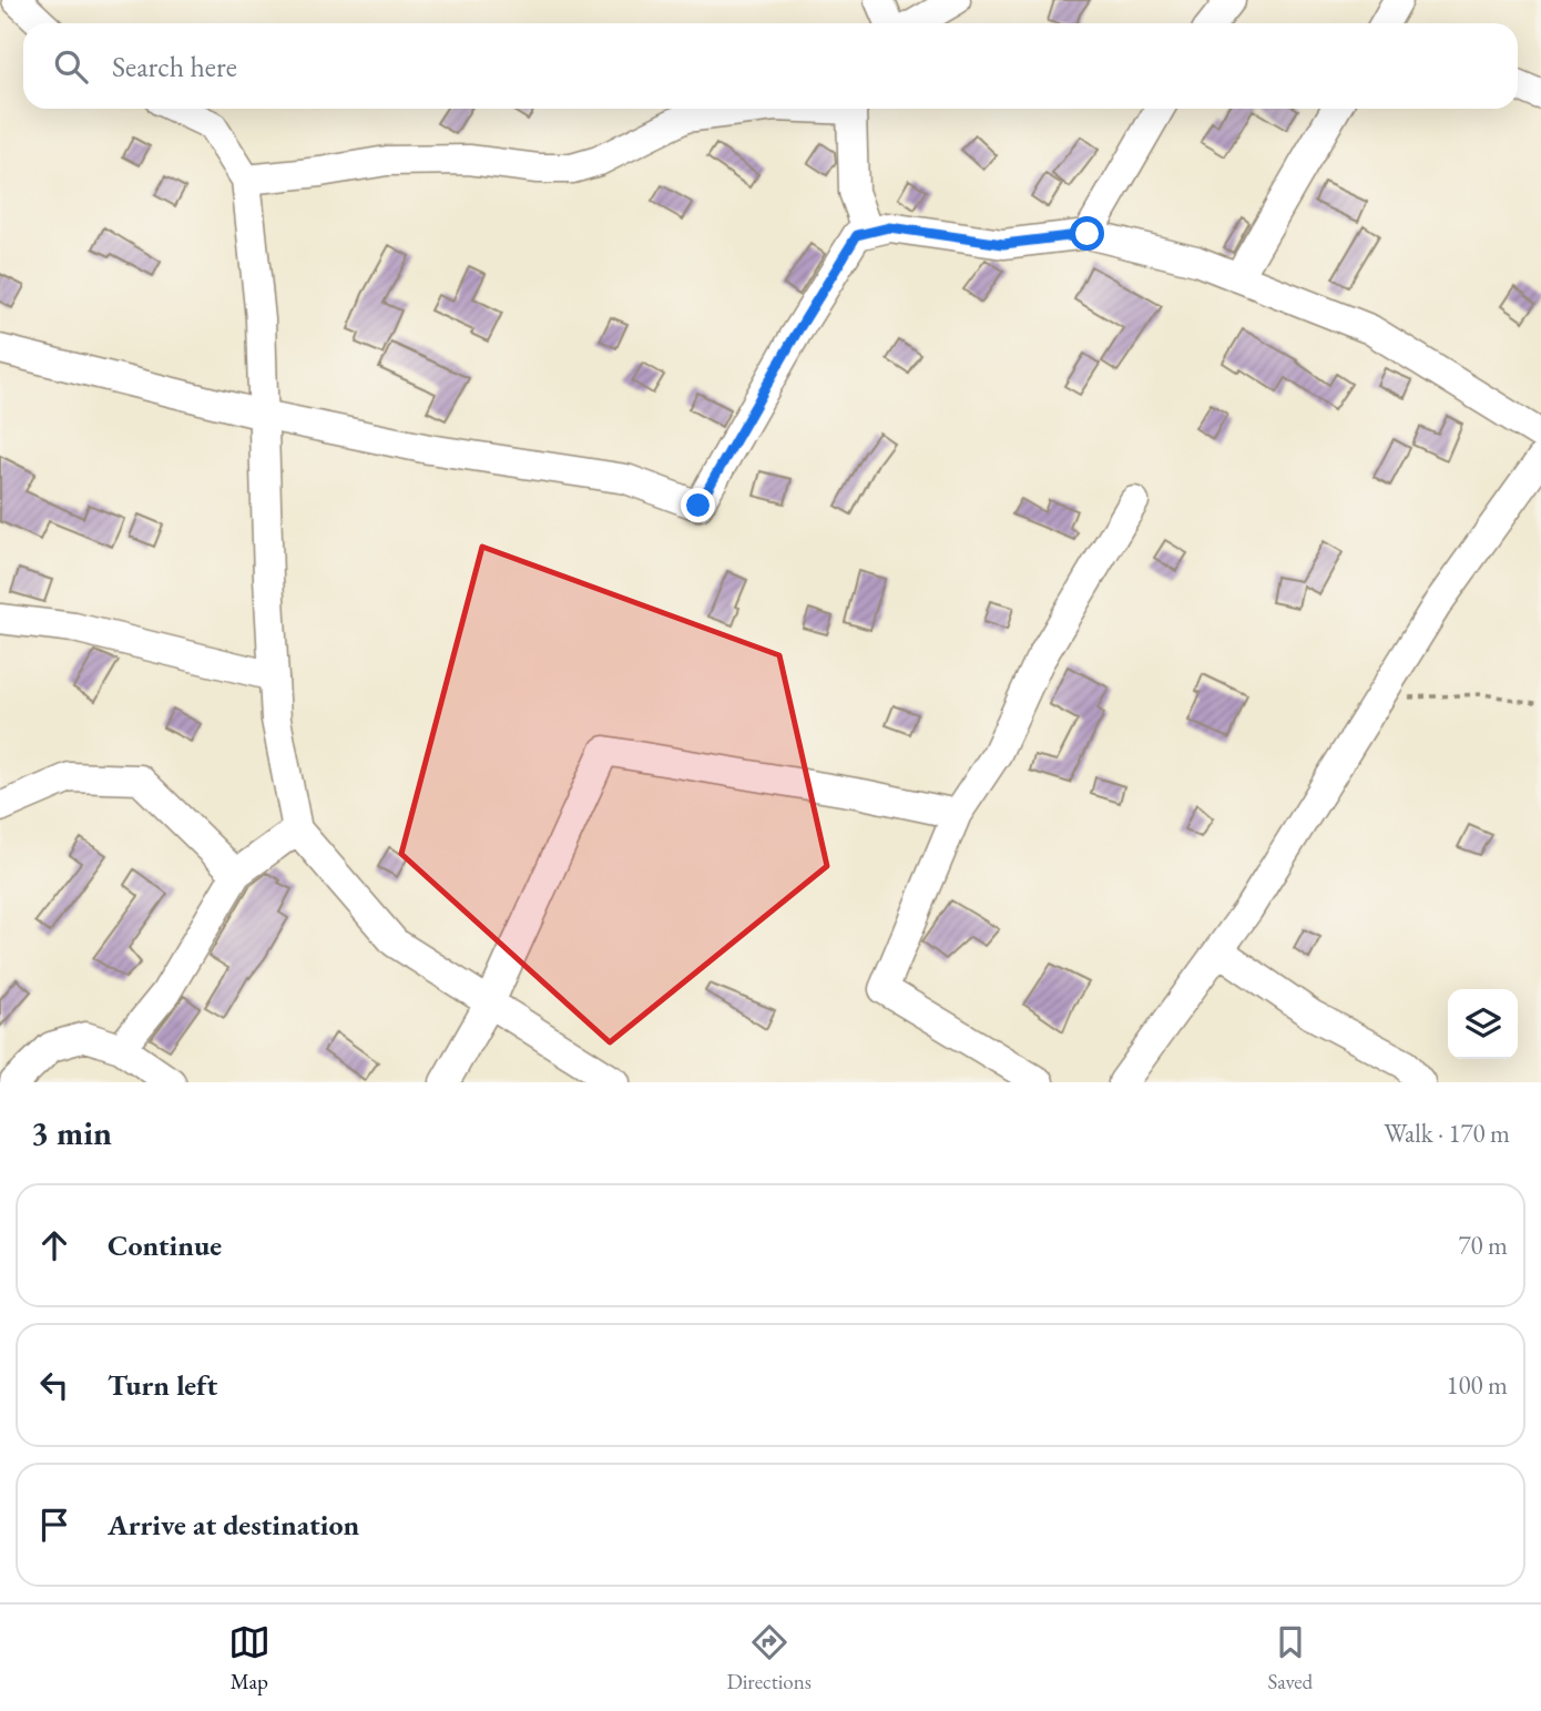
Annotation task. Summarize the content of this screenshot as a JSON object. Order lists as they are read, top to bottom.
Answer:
{
  "page": {
    "search": "Search here",
    "heading": ["3 min", "Walk · 170 m"],
    "list": [
      ["Continue", "70 m"],
      ["Turn left", "100 m"],
      "Arrive at destination"
    ],
    "nav": ["Map", "Directions", "Saved"]
  }
}
